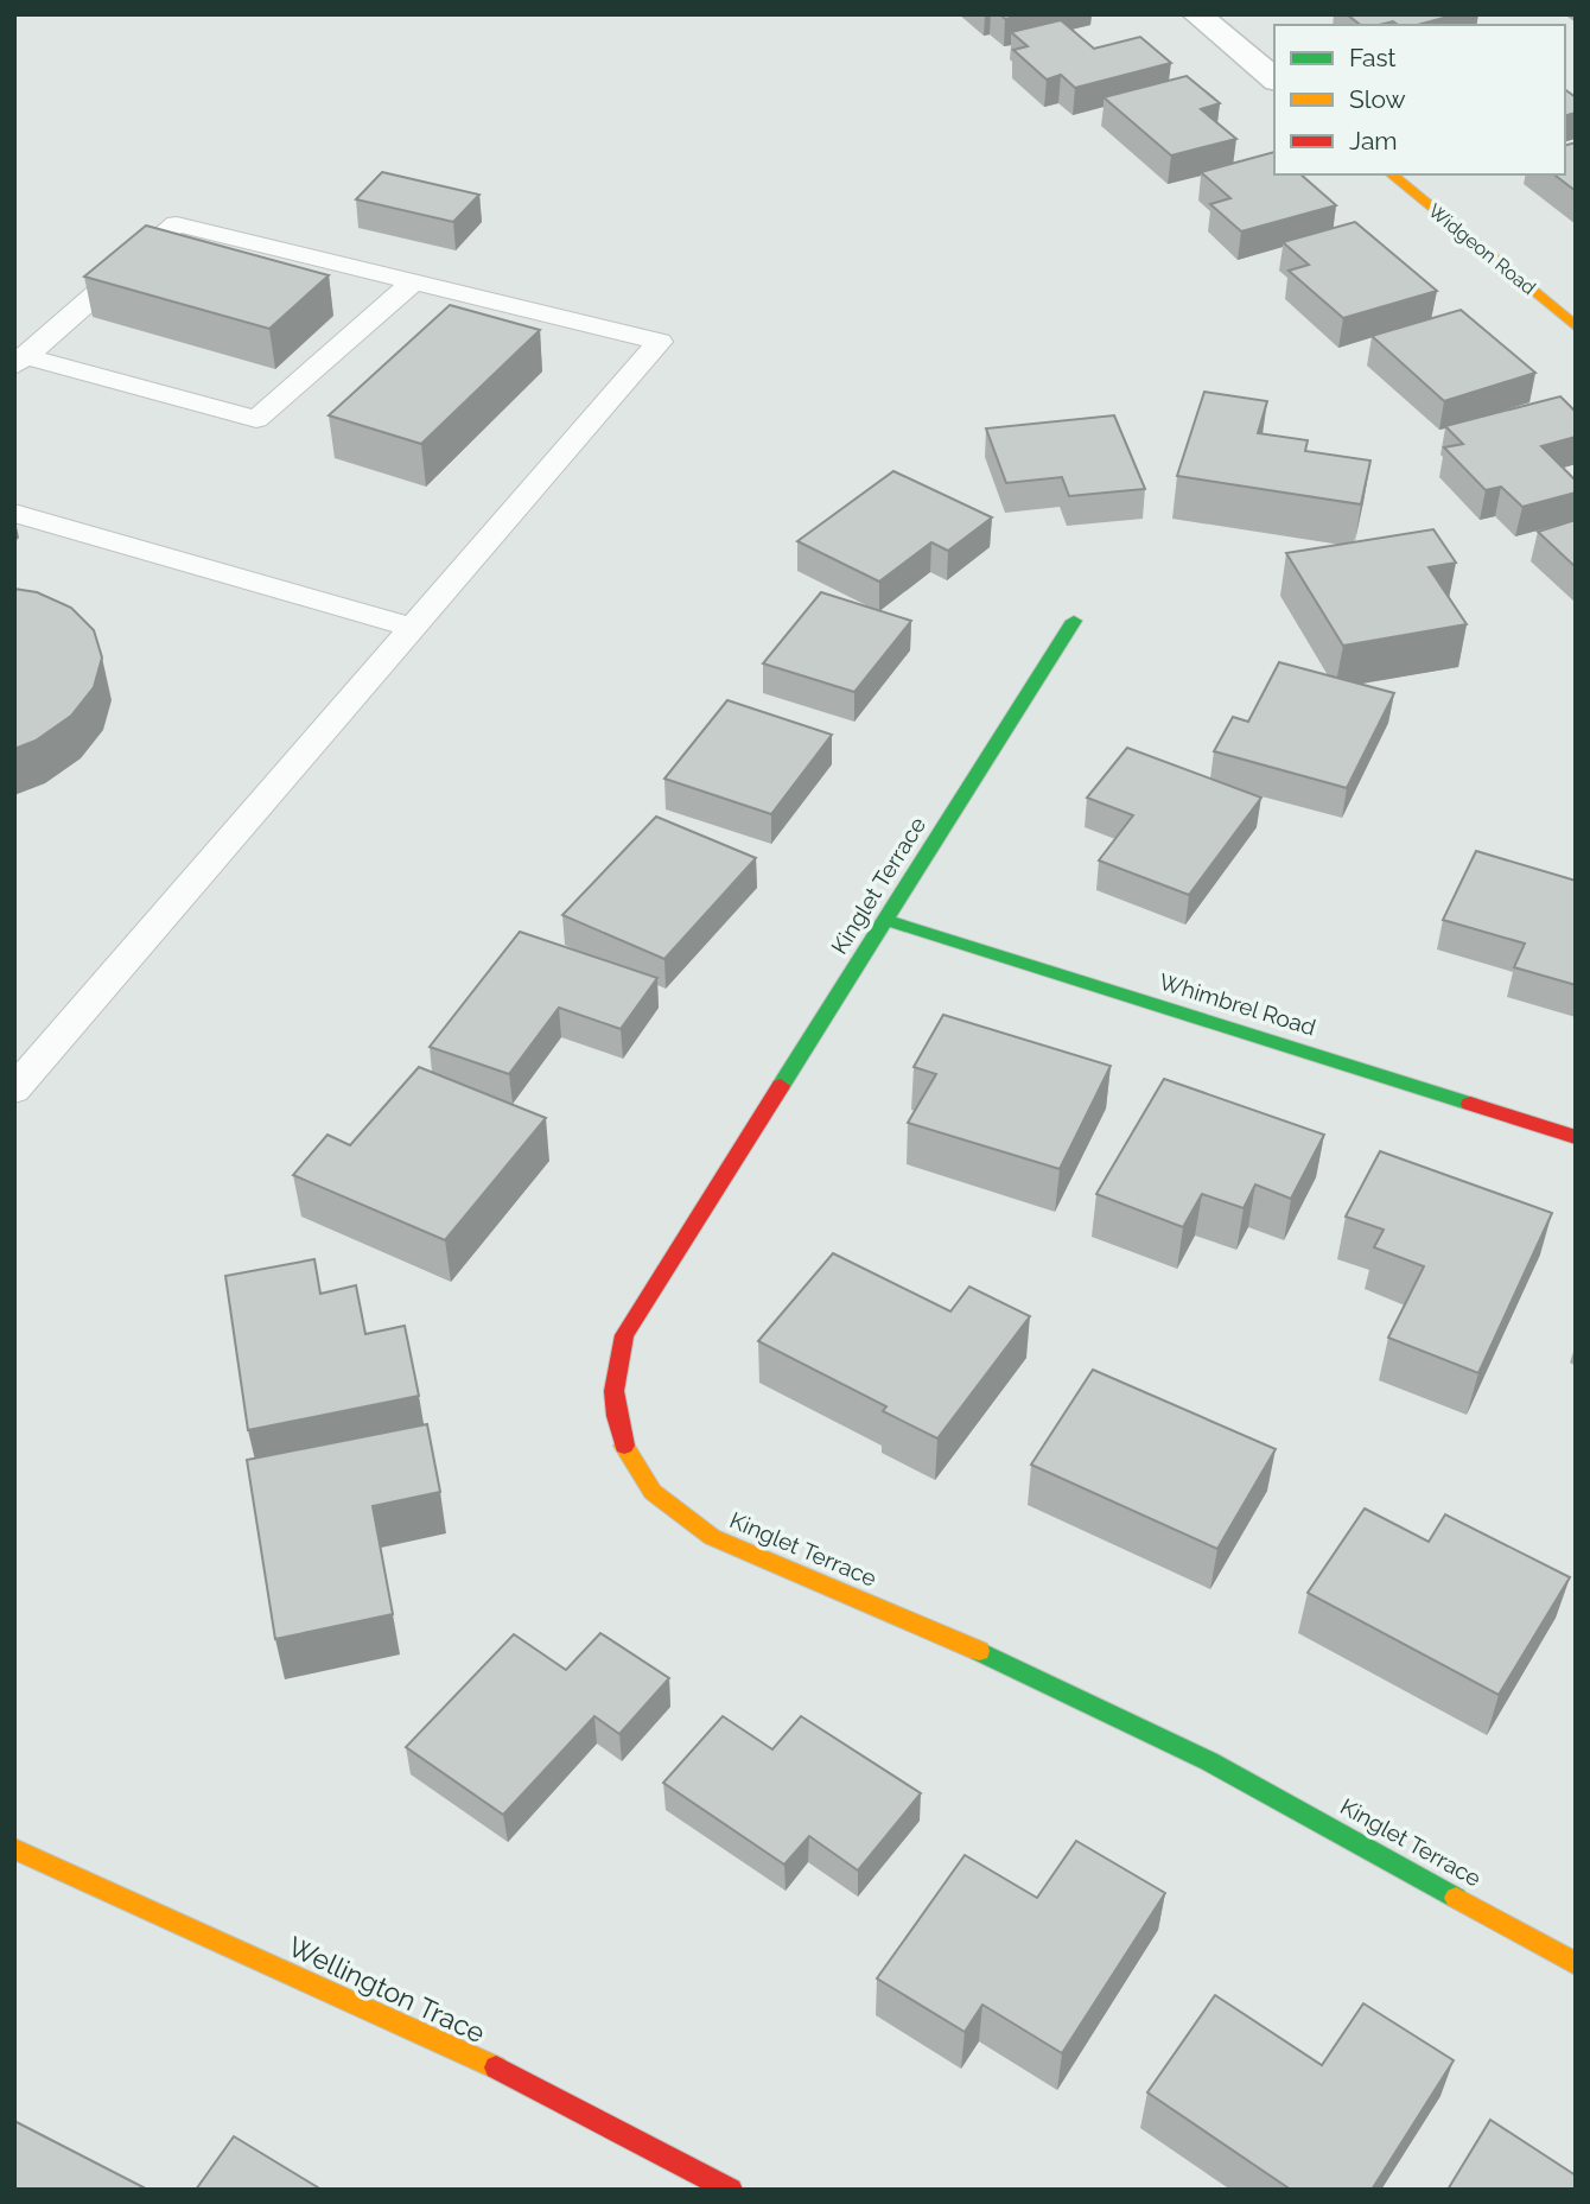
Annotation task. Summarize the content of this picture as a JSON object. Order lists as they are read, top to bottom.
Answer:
{
  "streets": {
    "street": [
      "Widgeon Road",
      "Kinglet Terrace",
      "Whimbrel Road",
      "Wellington Trace"
    ]
  },
  "crossings": [
    ["Kinglet Terrace", "Whimbrel Road"]
  ],
  "legend": ["Fast", "Slow", "Jam"]
}
